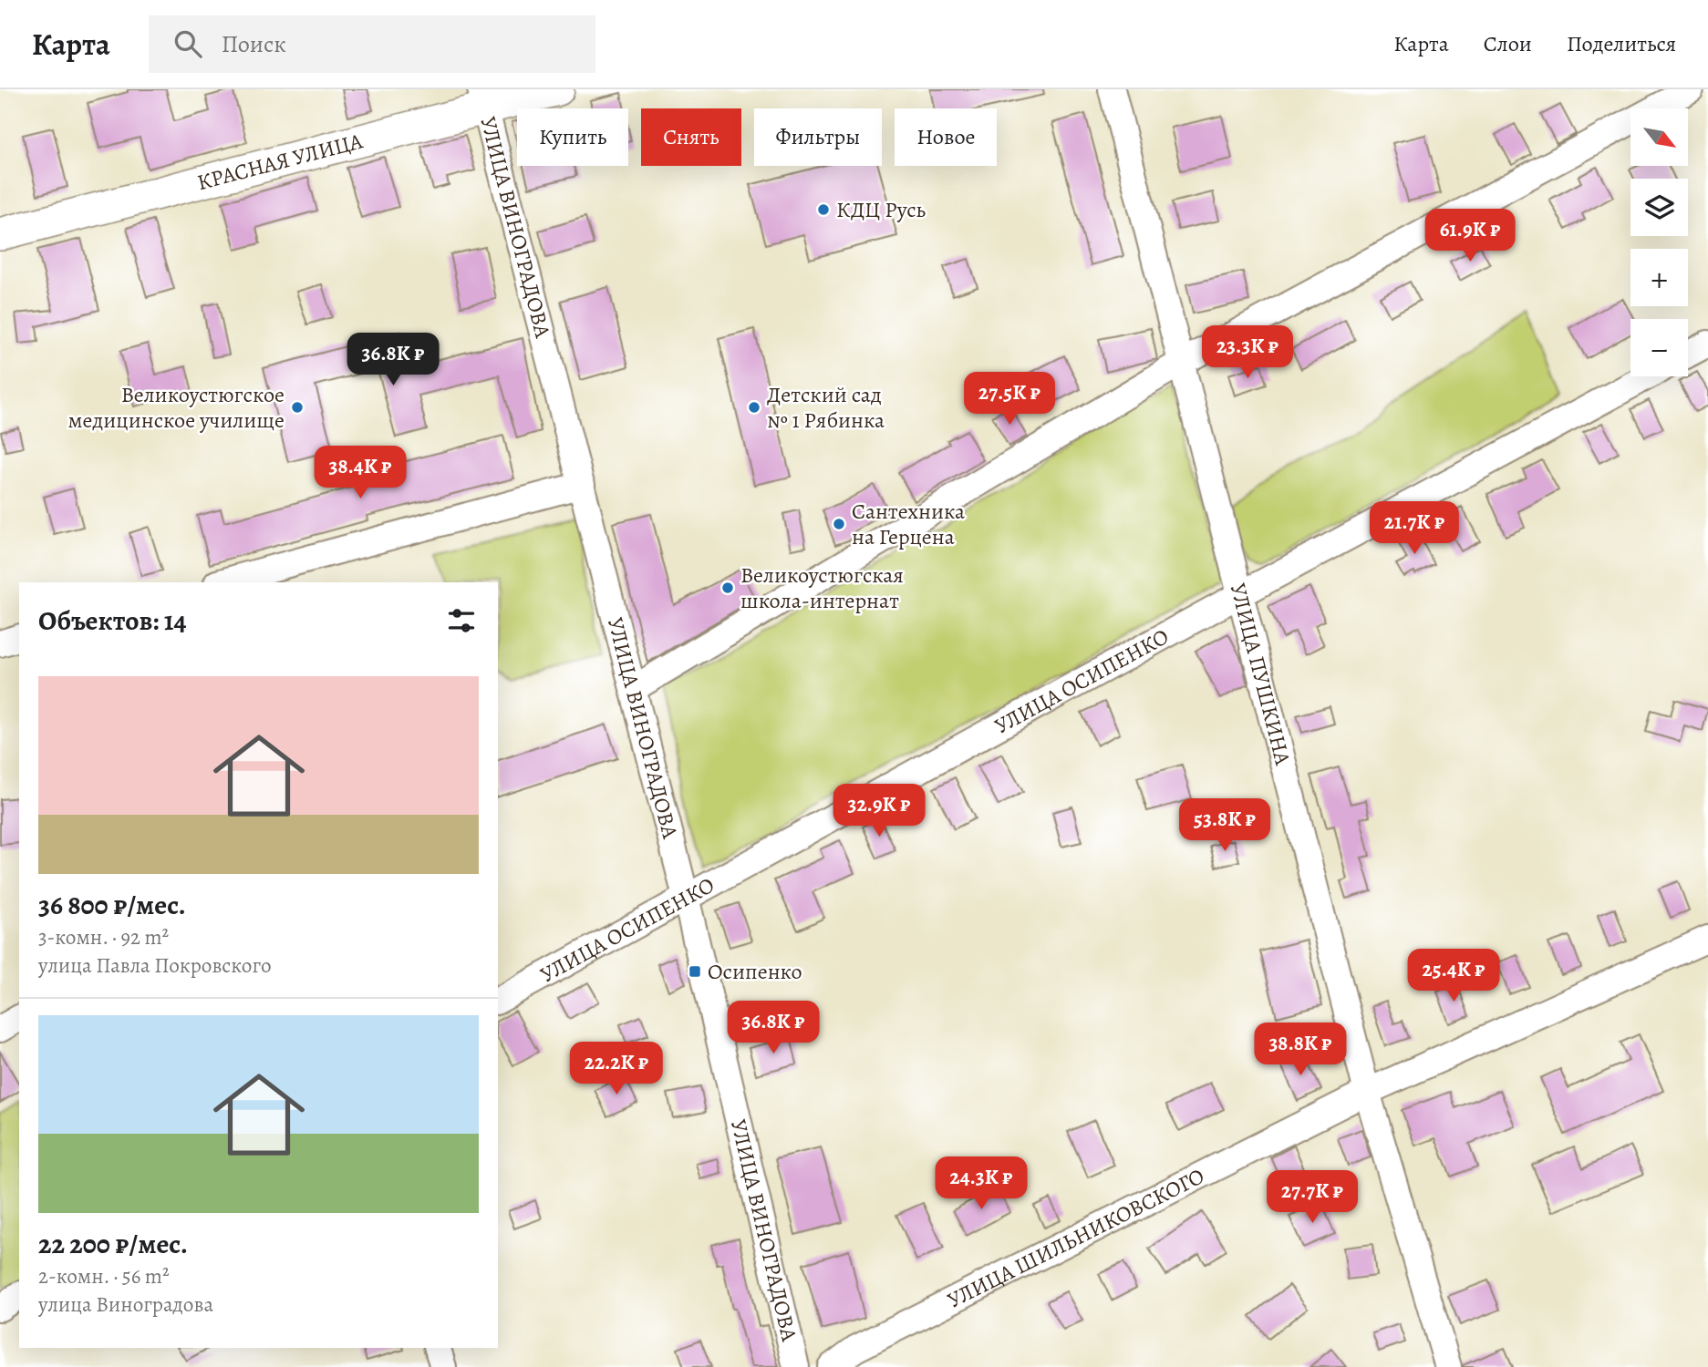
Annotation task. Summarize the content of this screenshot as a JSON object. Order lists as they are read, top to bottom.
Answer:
{
  "streets": {
    "main road": ["КРАСНАЯ УЛИЦА"],
    "street": [
      "УЛИЦА ВИНОГРАДОВА",
      "УЛИЦА ПУШКИНА",
      "УЛИЦА ОСИПЕНКО",
      "УЛИЦА ШИЛЬНИКОВСКОГО"
    ]
  },
  "crossings": [
    ["КРАСНАЯ УЛИЦА", "УЛИЦА ВИНОГРАДОВА"],
    ["УЛИЦА ВИНОГРАДОВА", "УЛИЦА ОСИПЕНКО"],
    ["УЛИЦА ПУШКИНА", "УЛИЦА ОСИПЕНКО"],
    ["УЛИЦА ПУШКИНА", "УЛИЦА ШИЛЬНИКОВСКОГО"]
  ],
  "places": {
    "other": [
      "КДЦ Русь",
      "Великоустюгское медицинское училище",
      "Детский сад № 1 Рябинка",
      "Сантехника на Герцена",
      "Великоустюгская школа-интернат"
    ],
    "transit": ["Осипенко"]
  },
  "north": "bottom right",
  "page": {
    "header": "Карта",
    "search": "Поиск",
    "nav": ["Карта", "Слои", "Поделиться"],
    "map_buttons": ["+", "−"],
    "chip": [
      "Купить",
      "Снять",
      "Фильтры",
      "Новое"
    ],
    "price": [
      "61.9K ₽",
      "23.3K ₽",
      "36.8K ₽",
      "27.5K ₽",
      "38.4K ₽",
      "21.7K ₽",
      "32.9K ₽",
      "53.8K ₽",
      "25.4K ₽",
      "36.8K ₽",
      "38.8K ₽",
      "22.2K ₽",
      "24.3K ₽",
      "27.7K ₽"
    ],
    "heading": "Объектов: 14",
    "list": [
      {
        "name": "36 800 ₽/мес.",
        "note": "3-комн. · 92 m² · улица Павла Покровского"
      },
      {
        "name": "22 200 ₽/мес.",
        "note": "2-комн. · 56 m² · улица Виноградова"
      }
    ]
  }
}
